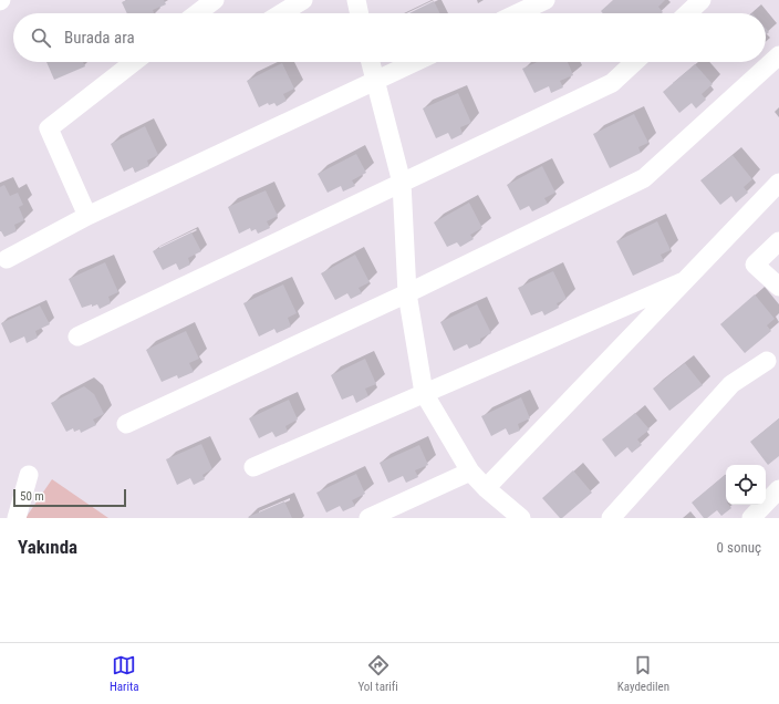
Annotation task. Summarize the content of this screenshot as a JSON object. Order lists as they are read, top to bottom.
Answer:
{
  "scale_bar": "50 m",
  "page": {
    "search": "Burada ara",
    "scale": "50 m",
    "heading": ["Yakında", "0 sonuç"],
    "nav": ["Harita", "Yol tarifi", "Kaydedilen"]
  }
}
